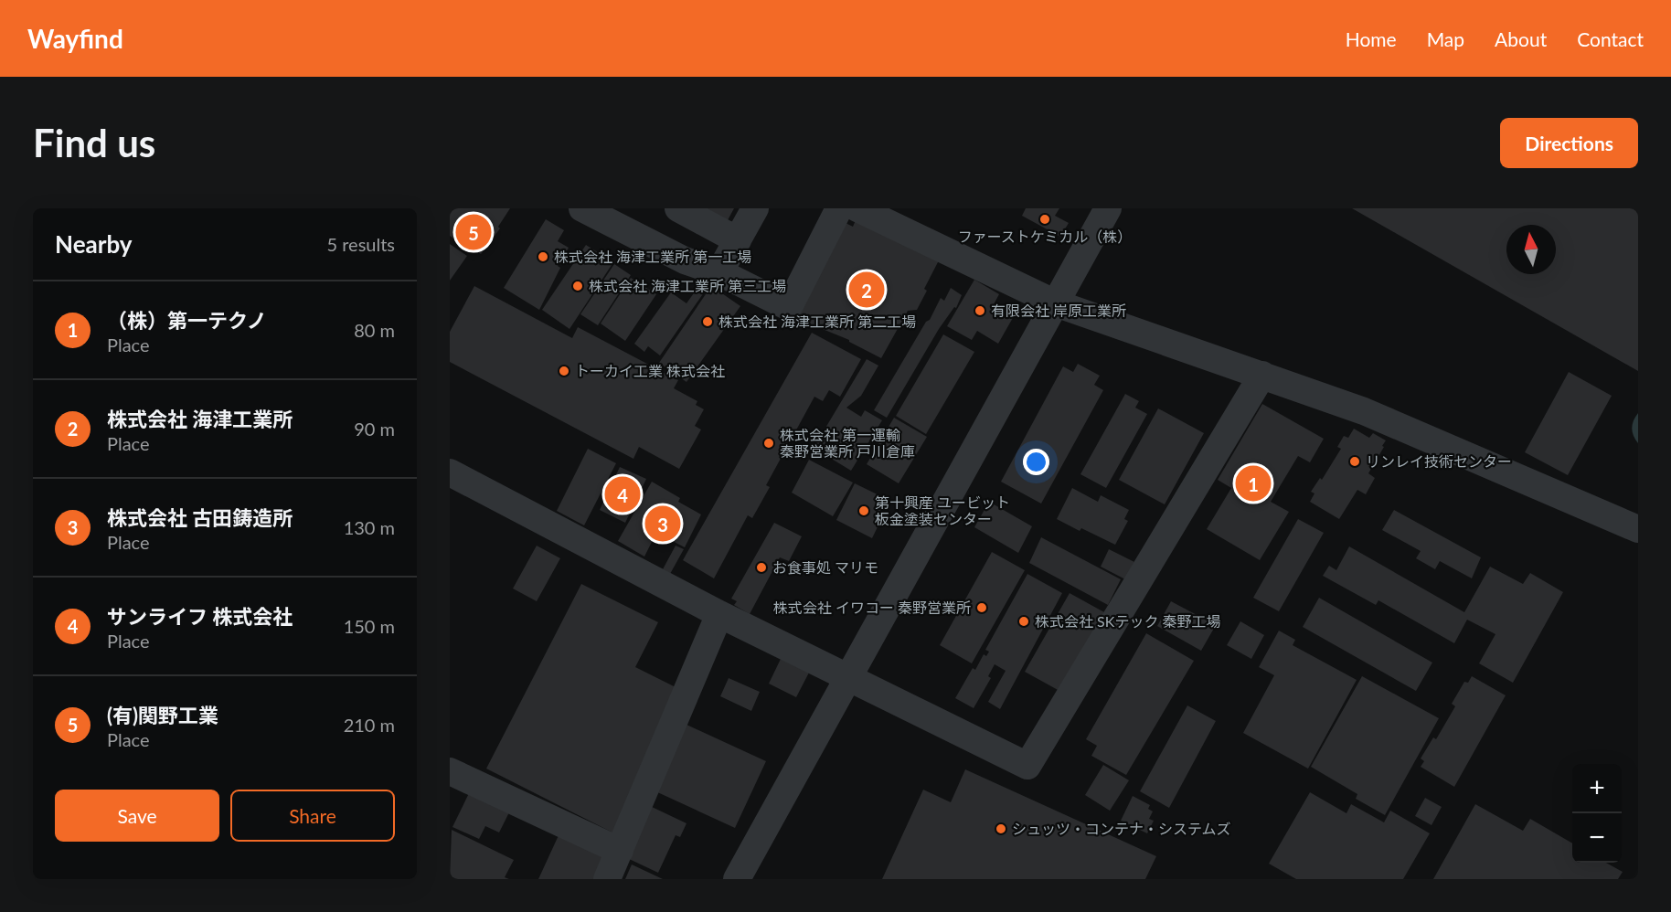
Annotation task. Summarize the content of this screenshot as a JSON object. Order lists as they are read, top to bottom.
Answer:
{
  "places": [
    "ファーストケミカル（株）",
    "株式会社 海津工業所 第一工場",
    "株式会社 海津工業所 第三工場",
    "有限会社 岸原工業所",
    "株式会社 海津工業所 第二工場",
    "トーカイ工業 株式会社",
    "株式会社 第一運輸 秦野営業所 戸川倉庫",
    "リンレイ技術センター",
    "第十興産 ユービット 板金塗装センター",
    "お食事処 マリモ",
    "株式会社 イワコー 秦野営業所",
    "株式会社 SKテック 秦野工場",
    "シュッツ・コンテナ・システムズ"
  ],
  "north": "top",
  "page": {
    "header": "Wayfind",
    "nav": [
      "Home",
      "Map",
      "About",
      "Contact"
    ],
    "buttons": [
      "Directions",
      ["Save", "Share"]
    ],
    "title": "Find us",
    "heading": ["Nearby", "5 results"],
    "pins": [
      "5",
      "2",
      "1",
      "4",
      "3"
    ],
    "list": [
      {
        "mark": "1",
        "name": "（株）第一テクノ",
        "note": "Place",
        "value": "80 m"
      },
      {
        "mark": "2",
        "name": "株式会社 海津工業所",
        "note": "Place",
        "value": "90 m"
      },
      {
        "mark": "3",
        "name": "株式会社 古田鋳造所",
        "note": "Place",
        "value": "130 m"
      },
      {
        "mark": "4",
        "name": "サンライフ 株式会社",
        "note": "Place",
        "value": "150 m"
      },
      {
        "mark": "5",
        "name": "(有)関野工業",
        "note": "Place",
        "value": "210 m"
      }
    ],
    "map_buttons": ["+", "−"]
  }
}
